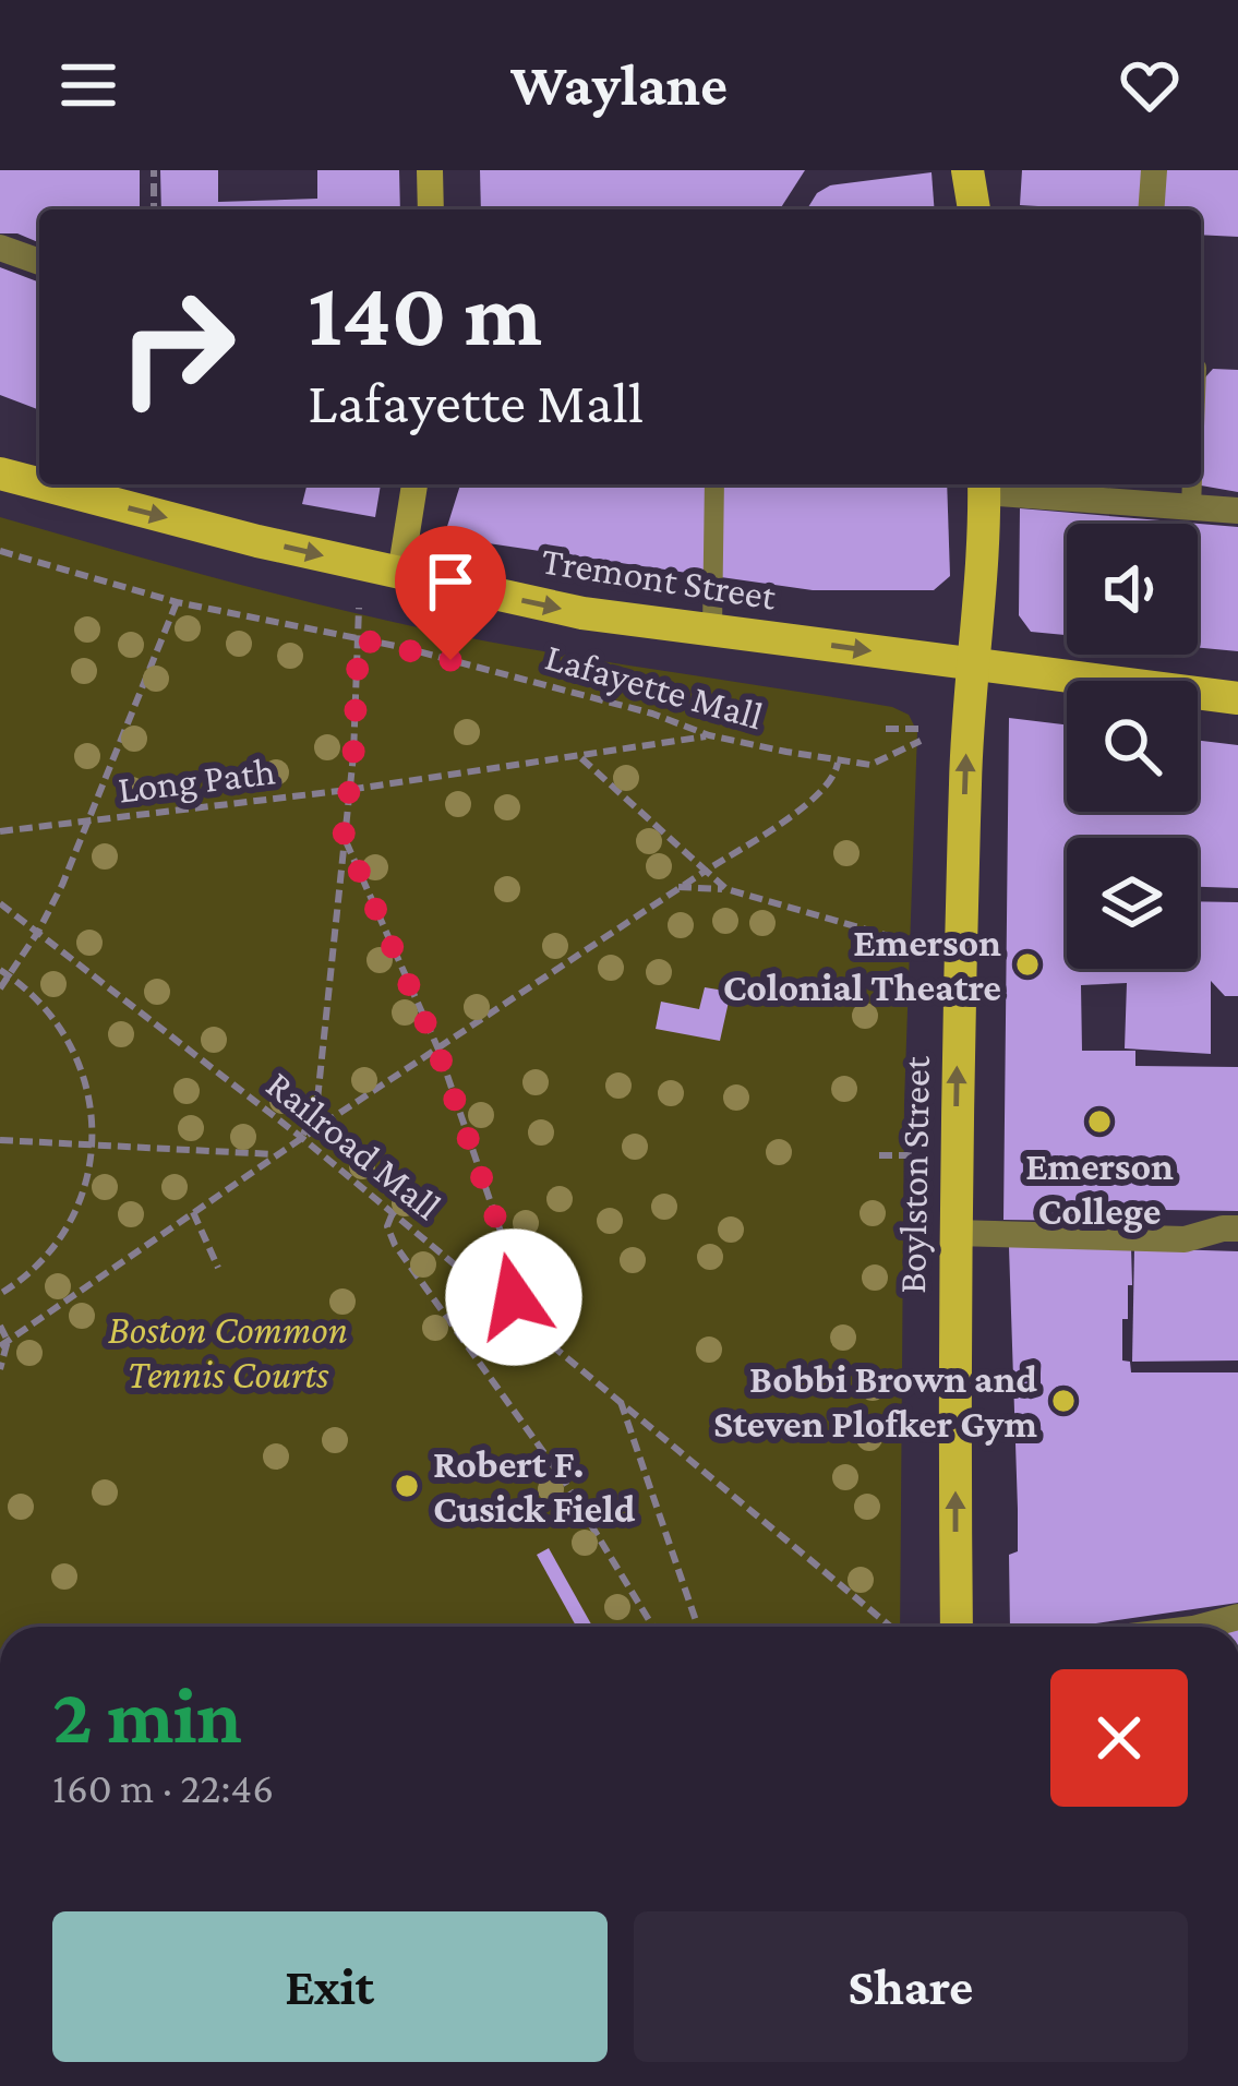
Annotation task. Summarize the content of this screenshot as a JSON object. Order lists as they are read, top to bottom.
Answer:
{
  "streets": {
    "main road": ["Tremont Street", "Boylston Street"],
    "path": ["Lafayette Mall", "Long Path", "Railroad Mall"]
  },
  "crossings": [
    ["Tremont Street", "Boylston Street"],
    ["Lafayette Mall", "Long Path"]
  ],
  "one_way": ["Tremont Street", "Boylston Street"],
  "parks": ["Boston Common Tennis Courts"],
  "places": [
    "Emerson Colonial Theatre",
    "Emerson College",
    "Bobbi Brown and Steven Plofker Gym",
    "Robert F. Cusick Field"
  ],
  "page": {
    "header": "Waylane",
    "turn": ["140 m", "Lafayette Mall"],
    "heading": ["2 min", "160 m · 22:46"],
    "buttons": ["Exit", "Share"]
  }
}
